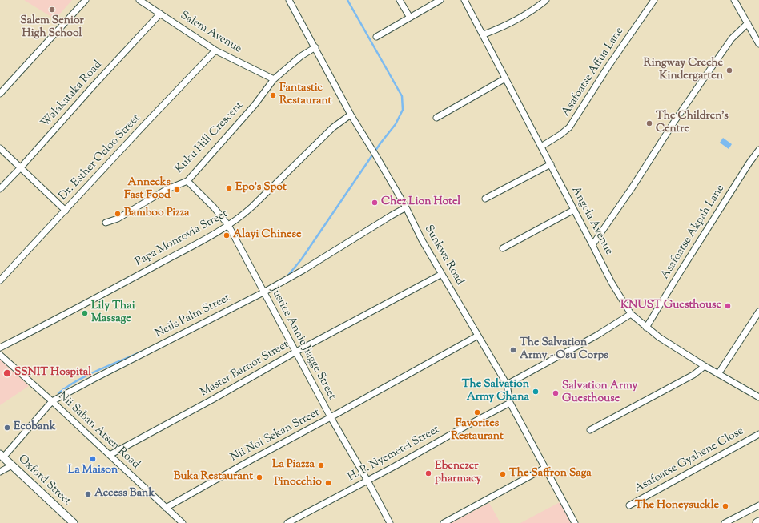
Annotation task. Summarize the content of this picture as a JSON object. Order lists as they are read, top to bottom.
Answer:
{
  "streets": {
    "main road": ["Oxford Street"],
    "street": [
      "Salem Avenue",
      "Asafoatse Affua Lane",
      "Walakataka Road",
      "Kuku Hill Crescent",
      "Dr. Esther Ocloo Street",
      "Angola Avenue",
      "Asafoatse Akpah Lane",
      "Papa Monrovia Street",
      "Sunkwa Road",
      "Neils Palm Street",
      "Justice Annie Jiagge Street",
      "Master Barnor Street",
      "Nii Saban Atsen Road",
      "Nii Noi Sekan Street",
      "H. P. Nyemetei Street",
      "Asafoatse Gyahene Close"
    ]
  },
  "crossings": [
    ["Salem Avenue", "Walakataka Road"],
    ["Salem Avenue", "Kuku Hill Crescent"],
    ["Salem Avenue", "Dr. Esther Ocloo Street"],
    ["Asafoatse Affua Lane", "Angola Avenue"],
    ["Kuku Hill Crescent", "Sunkwa Road"],
    ["Kuku Hill Crescent", "Justice Annie Jiagge Street"],
    ["Angola Avenue", "Asafoatse Akpah Lane"],
    ["Papa Monrovia Street", "Sunkwa Road"],
    ["Papa Monrovia Street", "Justice Annie Jiagge Street"],
    ["Sunkwa Road", "Neils Palm Street"],
    ["Sunkwa Road", "Master Barnor Street"],
    ["Sunkwa Road", "Nii Noi Sekan Street"],
    ["Sunkwa Road", "H. P. Nyemetei Street"],
    ["Neils Palm Street", "Justice Annie Jiagge Street"],
    ["Neils Palm Street", "Nii Saban Atsen Road"],
    ["Neils Palm Street", "Oxford Street"],
    ["Justice Annie Jiagge Street", "Master Barnor Street"],
    ["Justice Annie Jiagge Street", "Nii Noi Sekan Street"],
    ["Justice Annie Jiagge Street", "H. P. Nyemetei Street"],
    ["Master Barnor Street", "Nii Saban Atsen Road"],
    ["Nii Saban Atsen Road", "Nii Noi Sekan Street"]
  ],
  "places": [
    "Salem Senior High School",
    "Ringway Creche Kindergarten",
    "Fantastic Restaurant",
    "The Children's Centre",
    "Epo's Spot",
    "Annecks Fast Food",
    "Chez Lion Hotel",
    "Bamboo Pizza",
    "Alayi Chinese",
    "KNUST Guesthouse",
    "Lily Thai Massage",
    "The Salvation Army - Osu Corps",
    "SSNIT Hospital",
    "The Salvation Army Ghana",
    "Salvation Army Guesthouse",
    "Favorites Restaurant",
    "Ecobank",
    "La Maison",
    "La Piazza",
    "Ebenezer pharmacy",
    "The Saffron Saga",
    "Buka Restaurant",
    "Pinocchio",
    "Access Bank",
    "The Honeysuckle"
  ]
}
